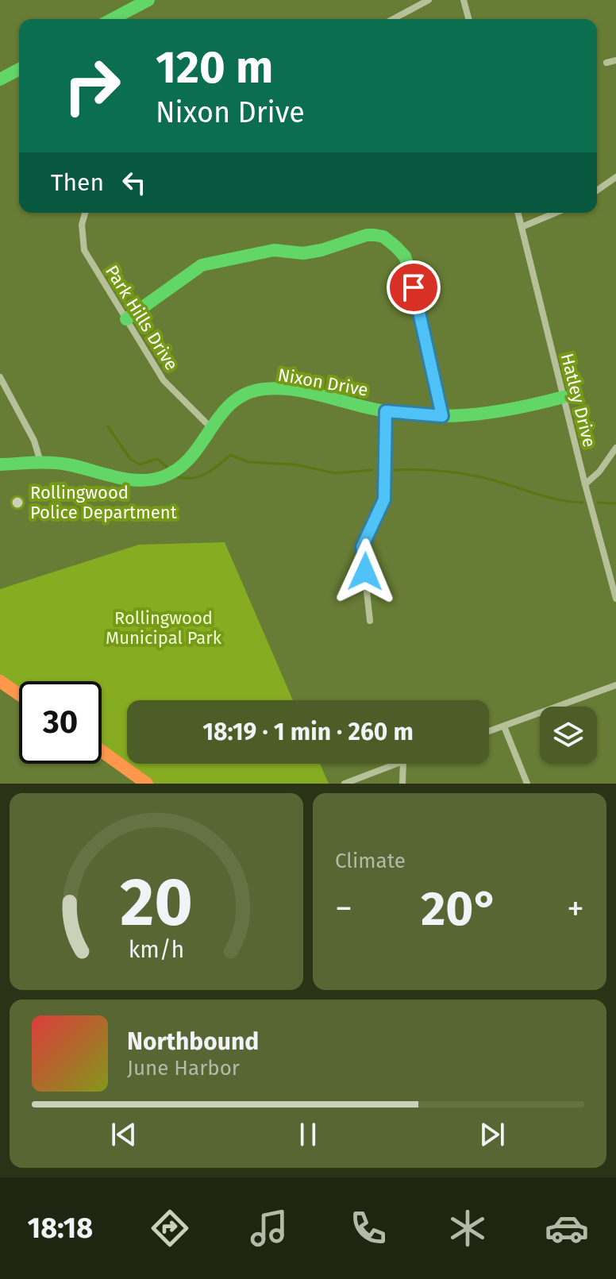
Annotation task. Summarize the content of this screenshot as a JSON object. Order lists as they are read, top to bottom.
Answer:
{
  "streets": {
    "street": ["Park Hills Drive", "Nixon Drive", "Hatley Drive"]
  },
  "crossings": [
    ["Park Hills Drive", "Nixon Drive"],
    ["Nixon Drive", "Hatley Drive"]
  ],
  "parks": ["Rollingwood Municipal Park"],
  "places": ["Rollingwood Police Department"],
  "page": {
    "turn": ["120 m", "Nixon Drive"],
    "then": "Then",
    "limit": "30",
    "trip": "18:19 · 1 min · 260 m",
    "tile": "Climate",
    "heat": ["−", "20°", "+"],
    "song": ["Northbound", "June Harbor"],
    "tabs": "18:18",
    "gauge": ["20", "km/h"]
  }
}
